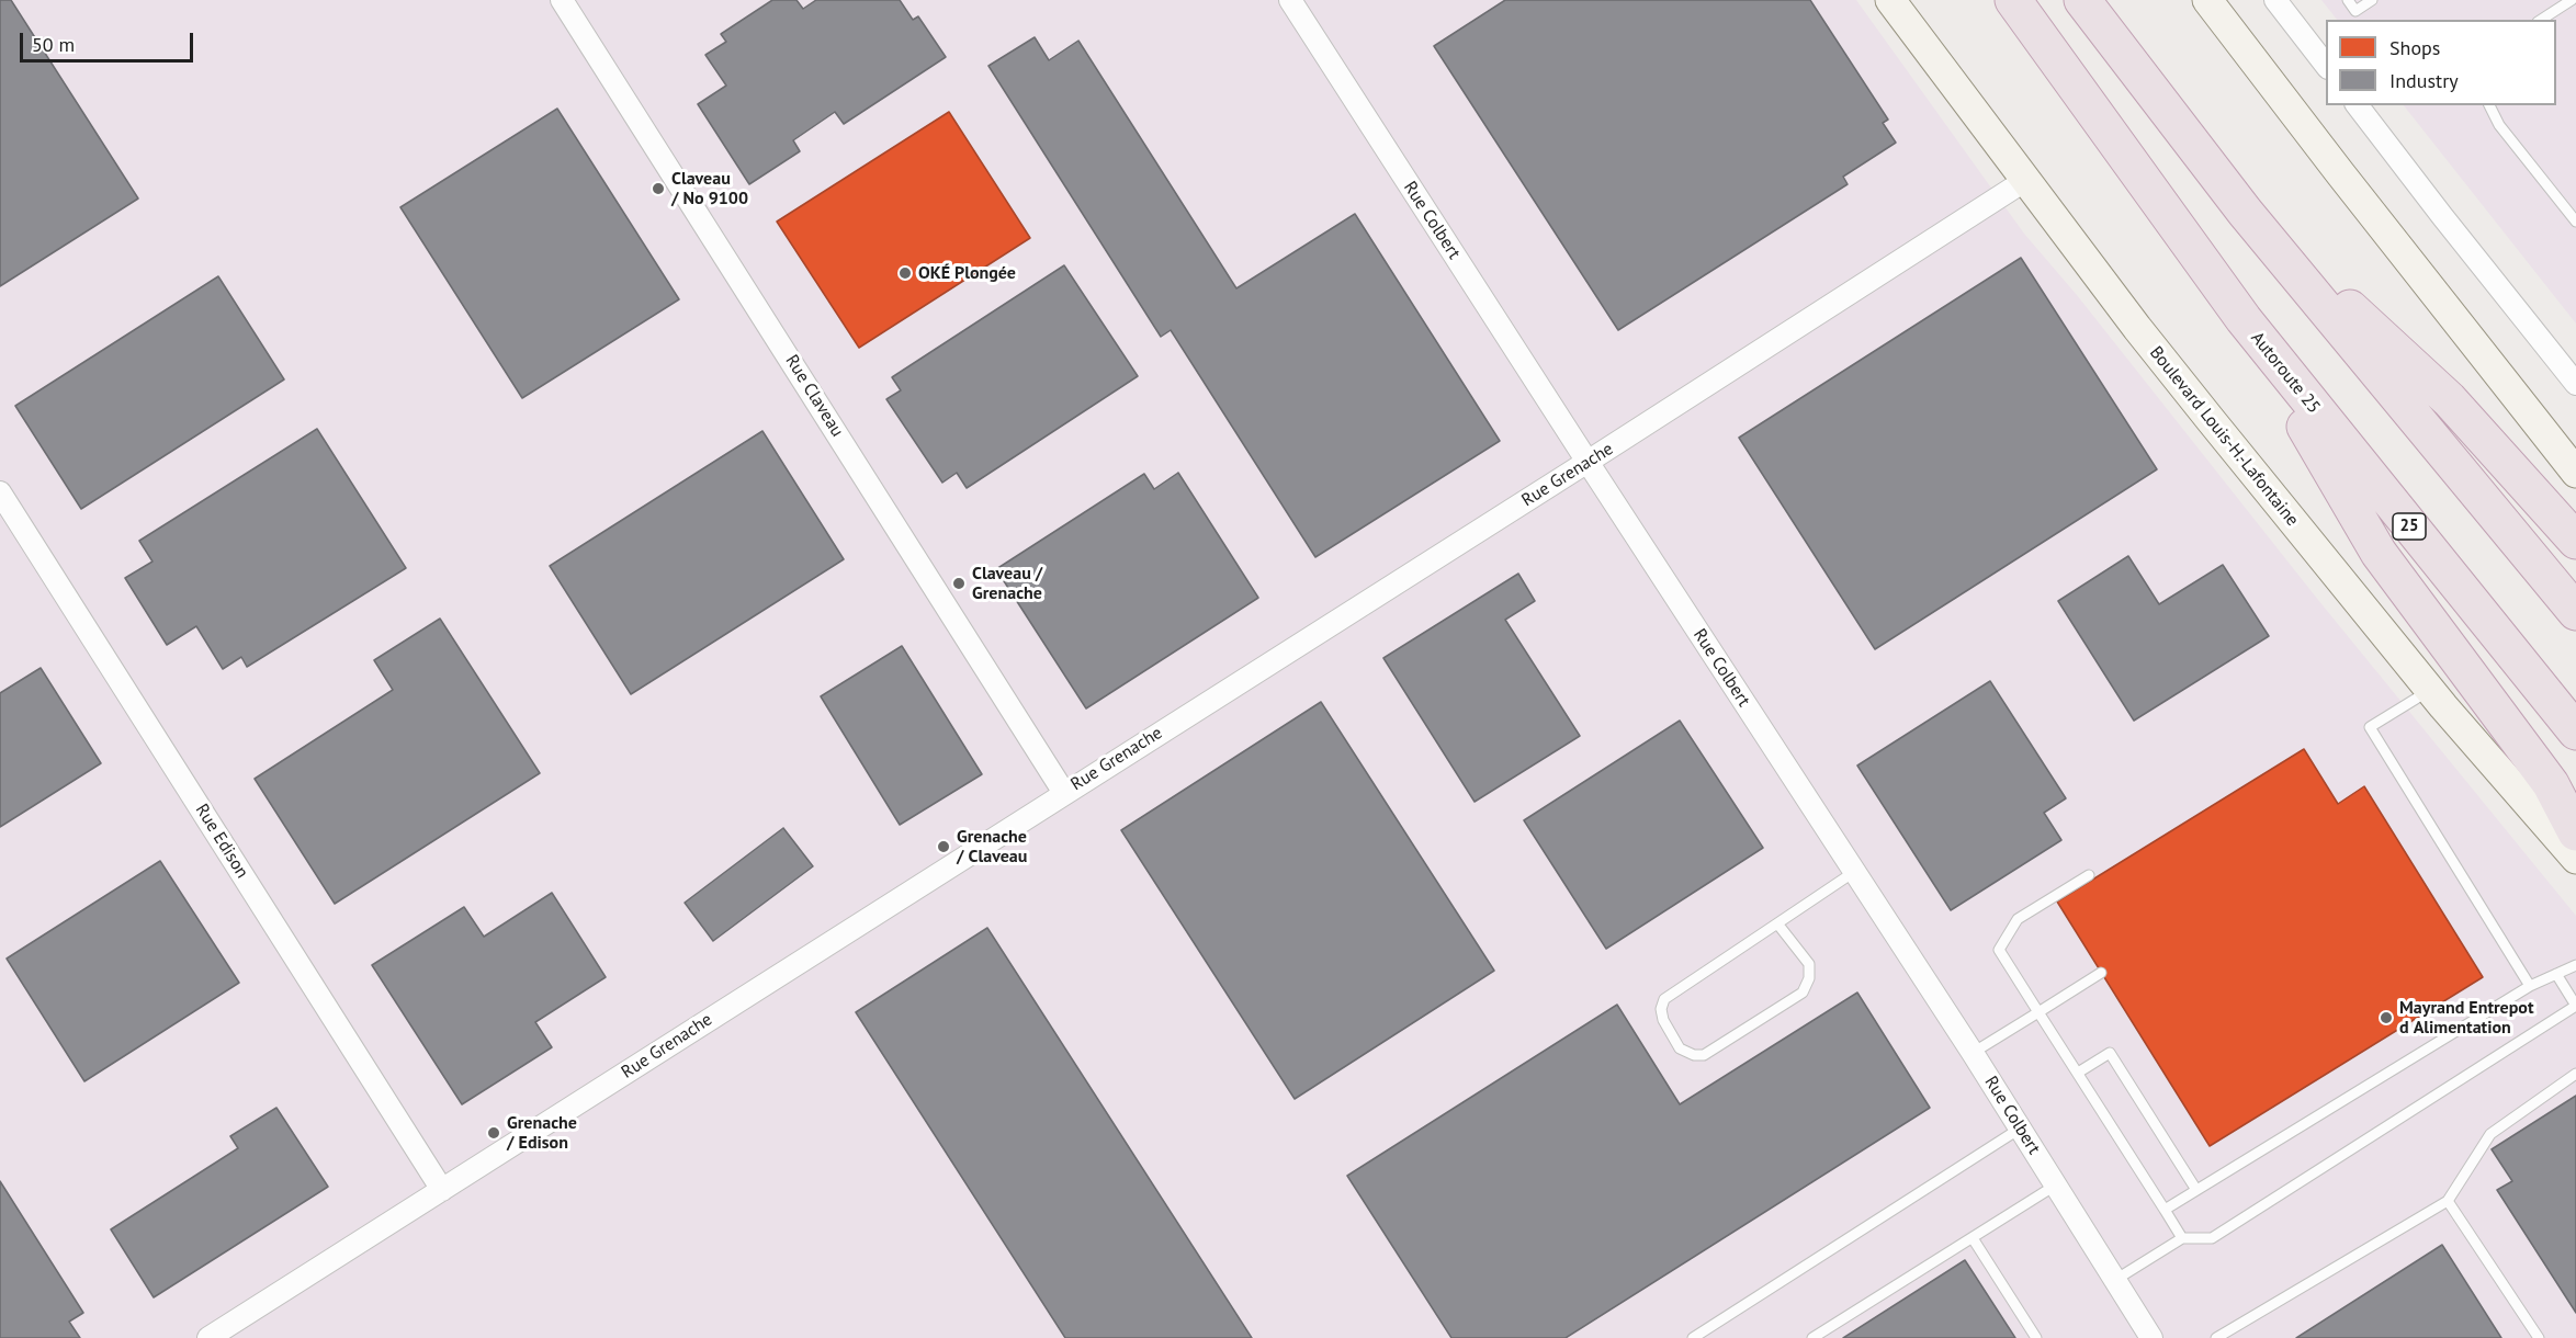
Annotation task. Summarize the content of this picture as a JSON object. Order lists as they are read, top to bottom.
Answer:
{
  "streets": {
    "highway": ["Autoroute 25", "25"],
    "main road": ["Boulevard Louis-H.-Lafontaine"],
    "street": [
      "Rue Colbert",
      "Rue Claveau",
      "Rue Grenache",
      "Rue Edison"
    ]
  },
  "crossings": [
    ["Rue Colbert", "Rue Grenache"],
    ["Rue Claveau", "Rue Grenache"],
    ["Boulevard Louis-H.-Lafontaine", "Rue Grenache"],
    ["Rue Grenache", "Rue Edison"]
  ],
  "places": [
    "Claveau / No 9100",
    "OKÉ Plongée",
    "Claveau / Grenache",
    "Grenache / Claveau",
    "Mayrand Entrepot d Alimentation",
    "Grenache / Edison"
  ],
  "legend": ["Shops", "Industry"],
  "scale_bar": "50 m"
}
